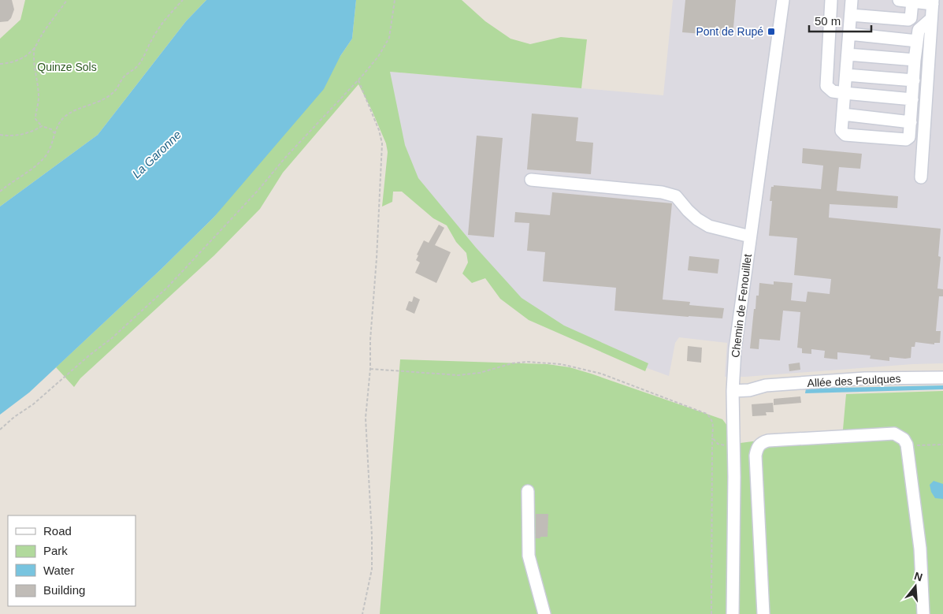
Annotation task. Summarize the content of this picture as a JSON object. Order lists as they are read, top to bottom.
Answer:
{
  "streets": {
    "street": ["Chemin de Fenouillet", "Allée des Foulques"]
  },
  "crossings": [
    ["Chemin de Fenouillet", "Allée des Foulques"]
  ],
  "water": ["La Garonne"],
  "parks": ["Quinze Sols"],
  "places": {
    "transit": ["Pont de Rupé"]
  },
  "legend": [
    "Road",
    "Park",
    "Water",
    "Building"
  ],
  "scale_bar": "50 m",
  "north": "top"
}
